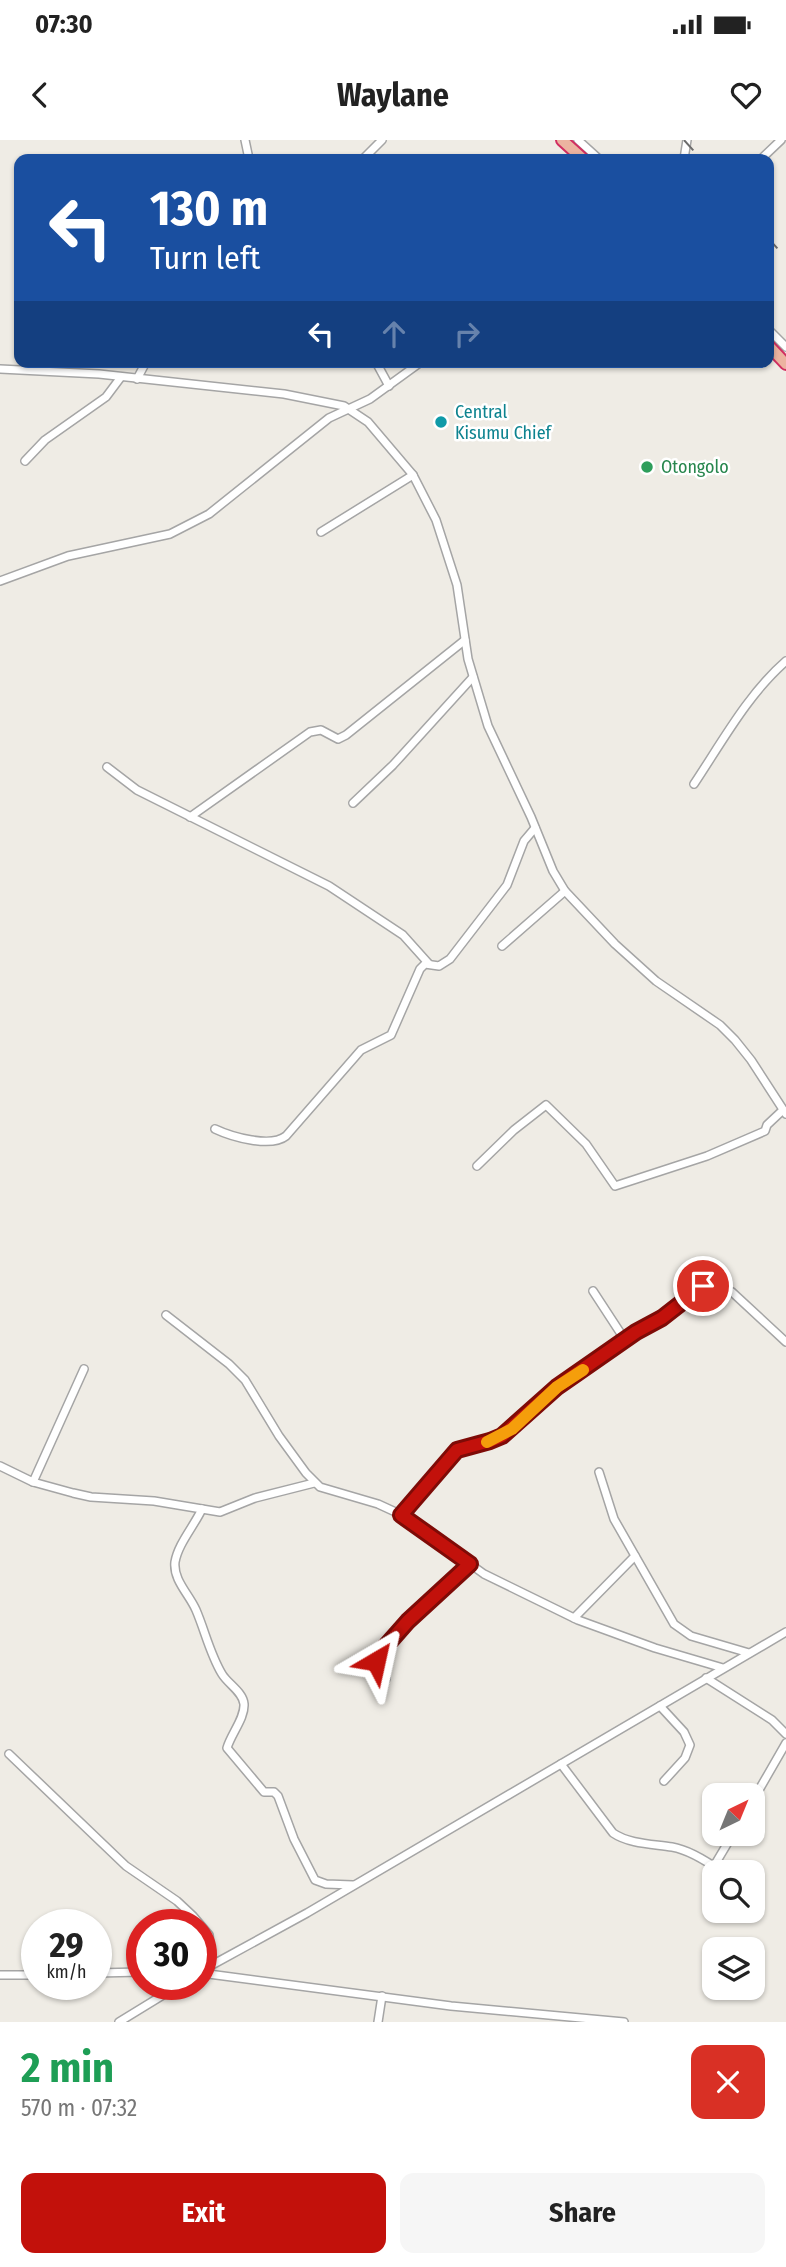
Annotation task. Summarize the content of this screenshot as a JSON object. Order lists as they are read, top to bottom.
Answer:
{
  "places": ["Central Kisumu Chief", "Otongolo"],
  "north": "top right",
  "page": {
    "status": "07:30",
    "header": "Waylane",
    "turn": ["130 m", "Turn left"],
    "speed": "29 km/h",
    "limit": "30",
    "heading": ["2 min", "570 m · 07:32"],
    "buttons": ["Exit", "Share"]
  }
}
